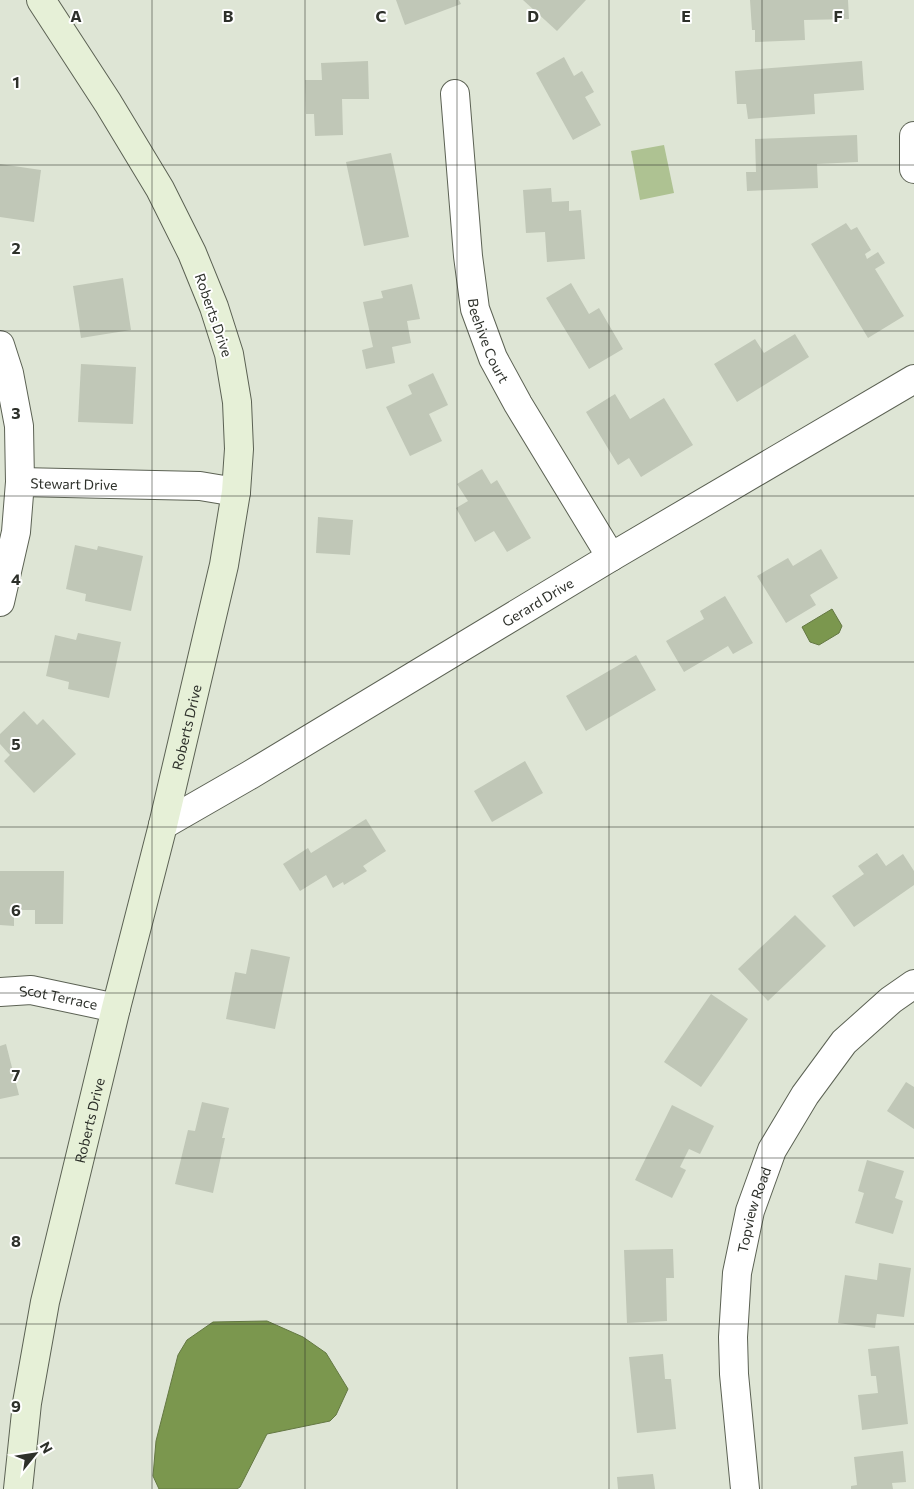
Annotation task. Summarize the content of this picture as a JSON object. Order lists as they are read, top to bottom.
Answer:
{
  "streets": {
    "street": [
      "Roberts Drive",
      "Beehive Court",
      "Stewart Drive",
      "Gerard Drive",
      "Scot Terrace",
      "Topview Road"
    ]
  },
  "crossings": [
    ["Roberts Drive", "Stewart Drive"],
    ["Roberts Drive", "Gerard Drive"],
    ["Roberts Drive", "Scot Terrace"],
    ["Beehive Court", "Gerard Drive"]
  ],
  "north": "top right",
  "grid": {
    "columns": [
      "A",
      "B",
      "C",
      "D",
      "E",
      "F"
    ],
    "rows": [
      "1",
      "2",
      "3",
      "4",
      "5",
      "6",
      "7",
      "8",
      "9"
    ]
  }
}
